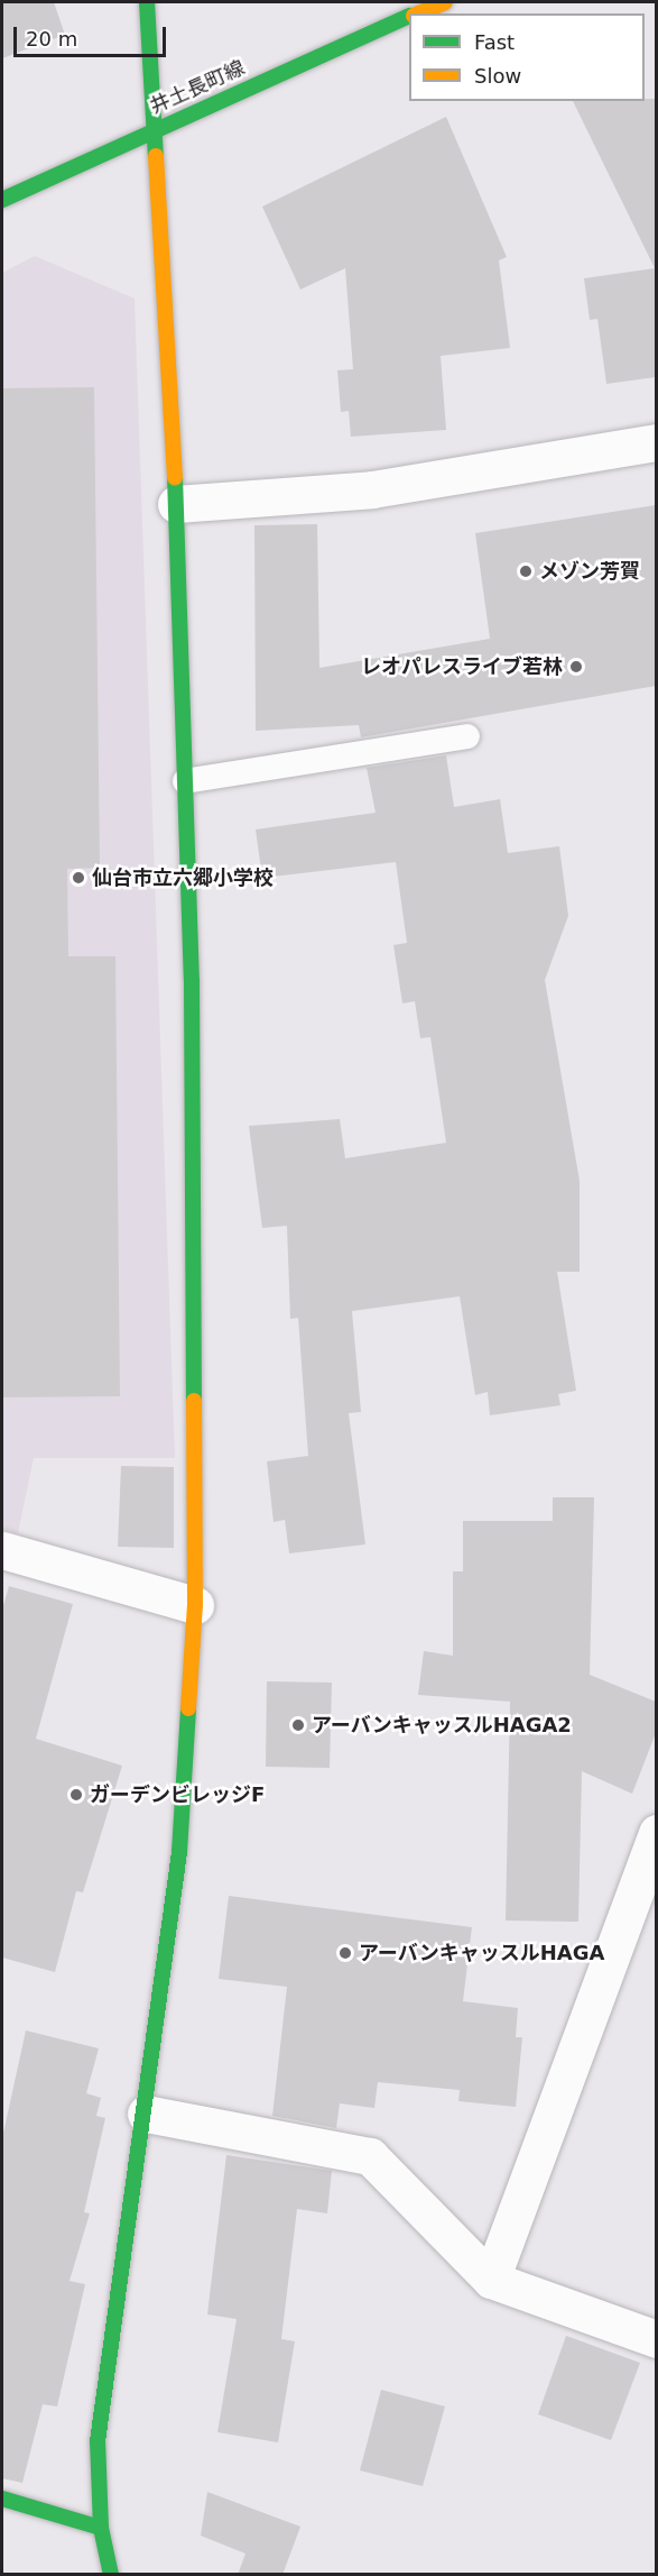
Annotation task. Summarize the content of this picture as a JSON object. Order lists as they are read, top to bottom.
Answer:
{
  "streets": {
    "street": ["井土長町線"]
  },
  "places": [
    "メゾン芳賀",
    "レオパレスライブ若林",
    "仙台市立六郷小学校",
    "アーバンキャッスルHAGA2",
    "ガーデンビレッジF",
    "アーバンキャッスルHAGA"
  ],
  "legend": ["Fast", "Slow"],
  "scale_bar": "20 m"
}
